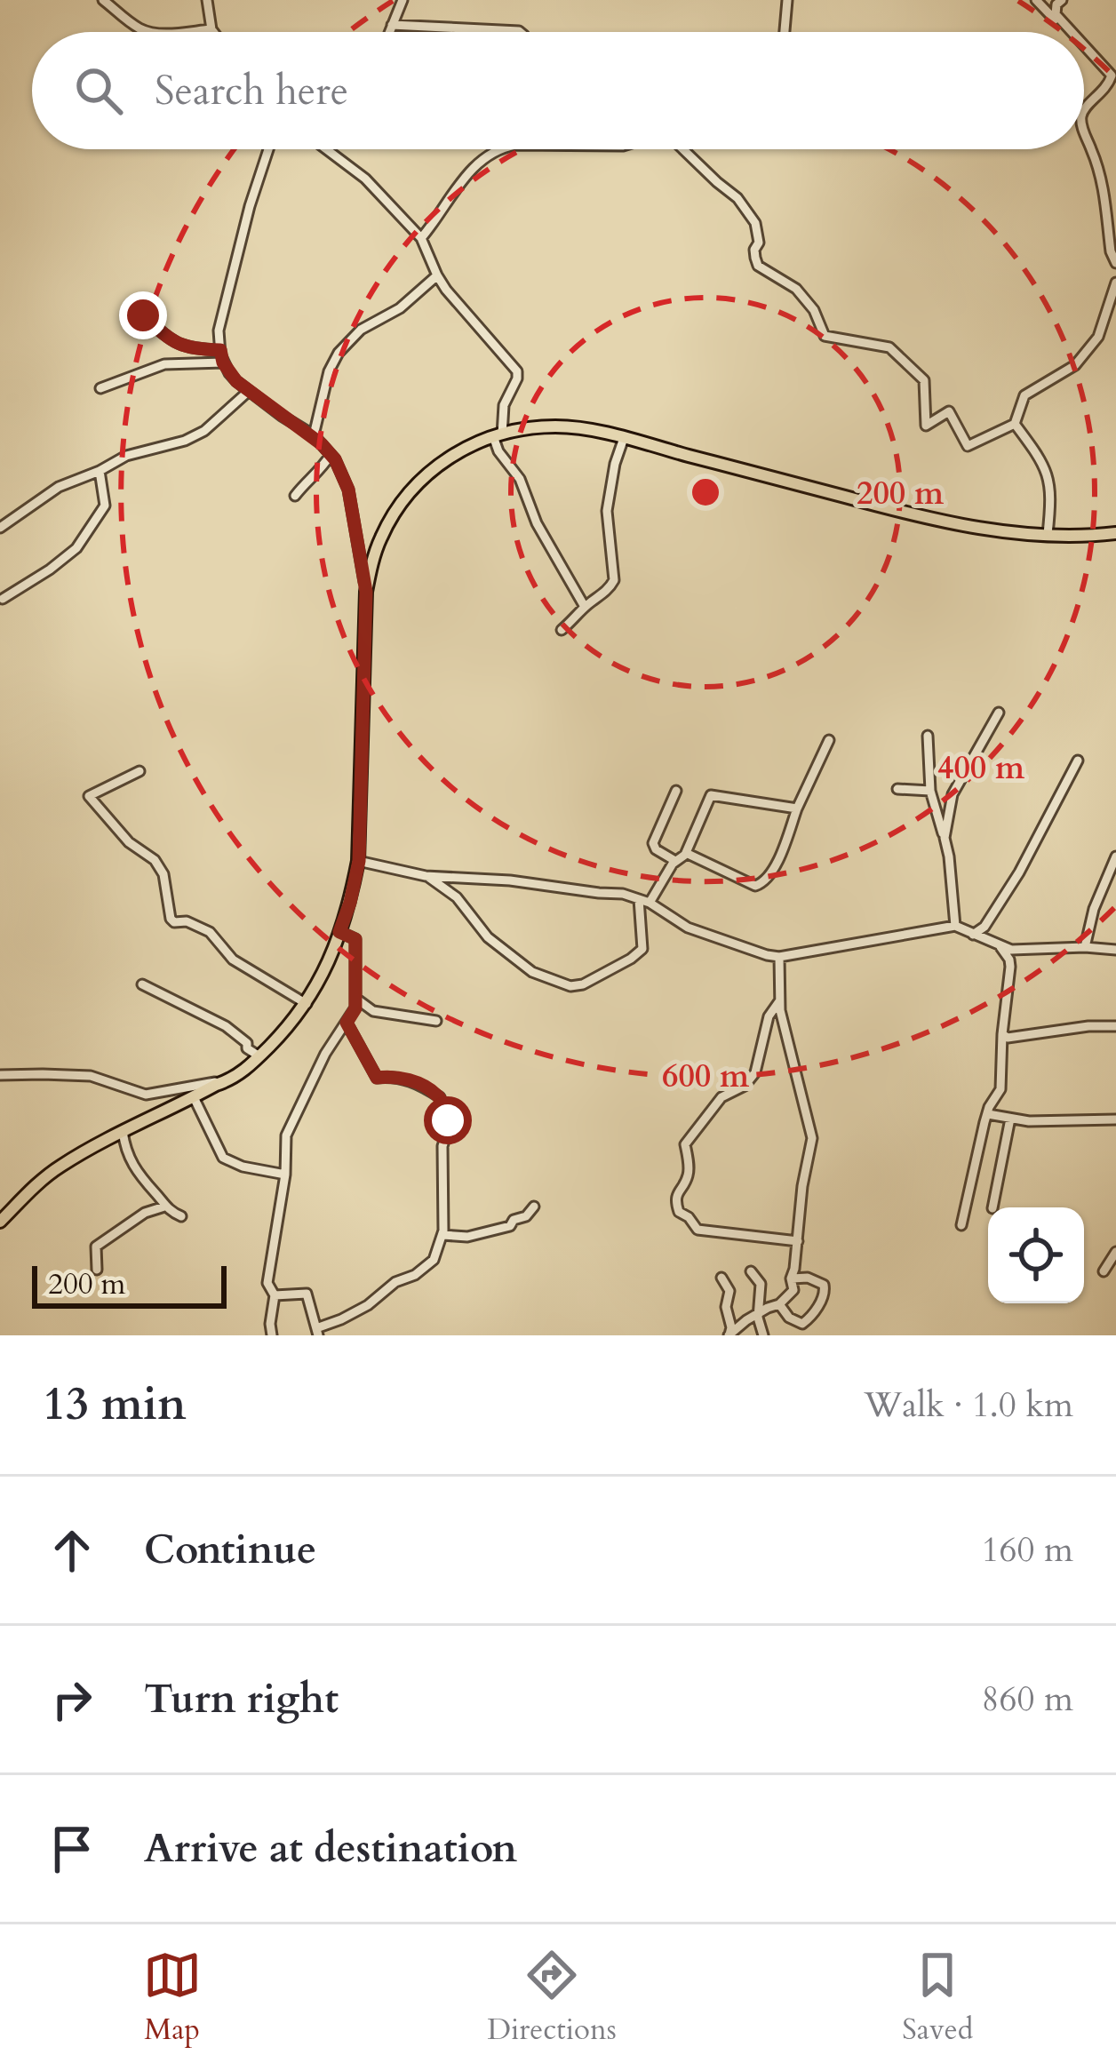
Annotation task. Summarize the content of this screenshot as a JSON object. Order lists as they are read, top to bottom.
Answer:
{
  "scale_bar": "200 m",
  "page": {
    "search": "Search here",
    "scale": "200 m",
    "heading": ["13 min", "Walk · 1.0 km"],
    "list": [
      ["Continue", "160 m"],
      ["Turn right", "860 m"],
      "Arrive at destination"
    ],
    "nav": ["Map", "Directions", "Saved"]
  },
  "rings": ["200 m", "400 m", "600 m"]
}
